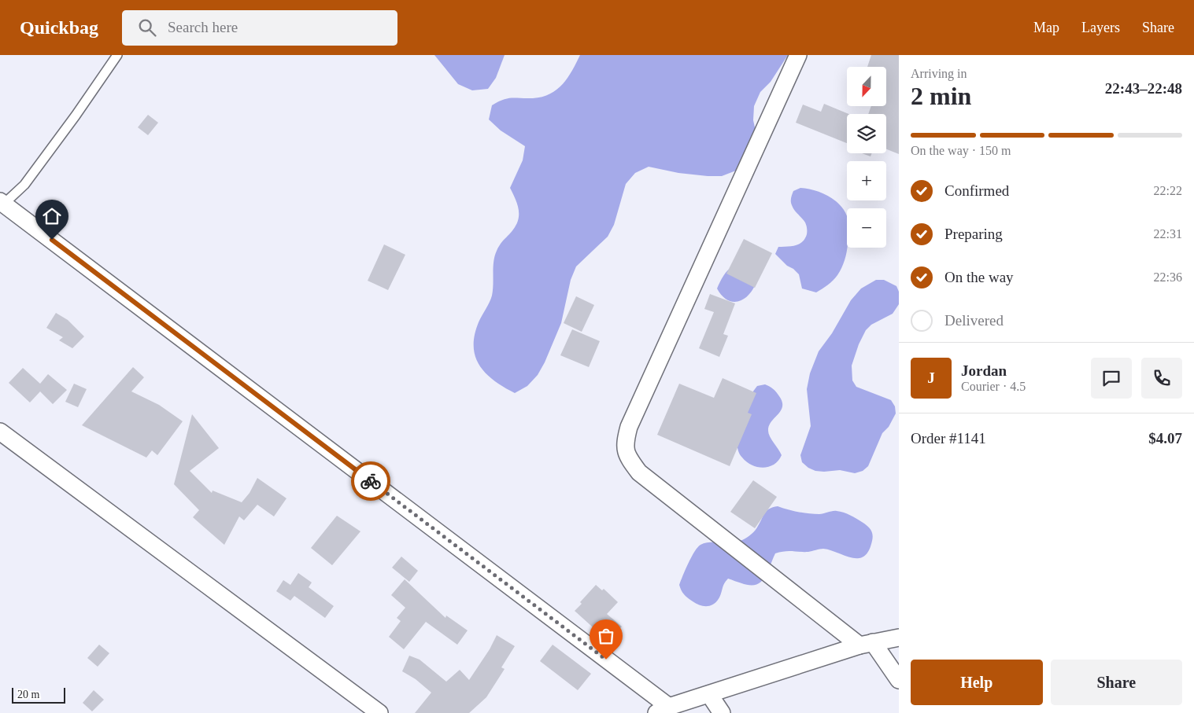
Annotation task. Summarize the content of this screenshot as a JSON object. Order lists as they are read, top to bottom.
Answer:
{
  "scale_bar": "20 m",
  "north": "bottom",
  "page": {
    "header": "Quickbag",
    "search": "Search here",
    "nav": ["Map", "Layers", "Share"],
    "heading": ["2 min", "Arriving in", "22:43–22:48"],
    "panel": [
      "Jordan",
      "Courier · 4.5",
      "Order #1141",
      "$4.07"
    ],
    "map_buttons": ["+", "−"],
    "bar": "On the way · 150 m",
    "list": [
      ["Confirmed", "22:22"],
      ["Preparing", "22:31"],
      ["On the way", "22:36"],
      "Delivered"
    ],
    "round": "J",
    "buttons": ["Help", "Share"],
    "scale": "20 m"
  }
}
